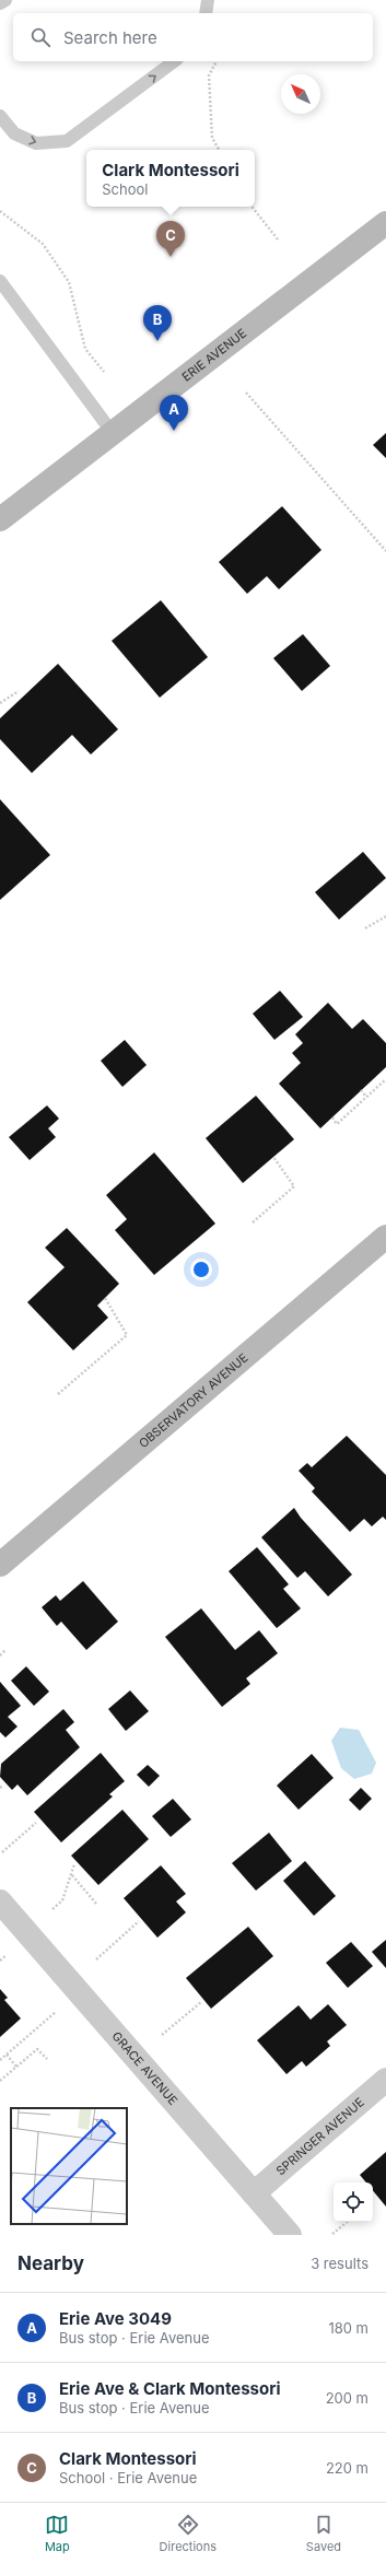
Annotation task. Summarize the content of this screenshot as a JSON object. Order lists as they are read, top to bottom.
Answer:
{
  "streets": {
    "street": [
      "ERIE AVENUE",
      "OBSERVATORY AVENUE",
      "GRACE AVENUE",
      "SPRINGER AVENUE"
    ]
  },
  "crossings": [
    ["GRACE AVENUE", "SPRINGER AVENUE"]
  ],
  "north": "top left",
  "page": {
    "search": "Search here",
    "popup": ["Clark Montessori", "School"],
    "pins": ["C", "B", "A"],
    "heading": ["Nearby", "3 results"],
    "list": [
      {
        "mark": "A",
        "name": "Erie Ave 3049",
        "note": "Bus stop · Erie Avenue",
        "value": "180 m"
      },
      {
        "mark": "B",
        "name": "Erie Ave & Clark Montessori",
        "note": "Bus stop · Erie Avenue",
        "value": "200 m"
      },
      {
        "mark": "C",
        "name": "Clark Montessori",
        "note": "School · Erie Avenue",
        "value": "220 m"
      }
    ],
    "nav": ["Map", "Directions", "Saved"]
  }
}
